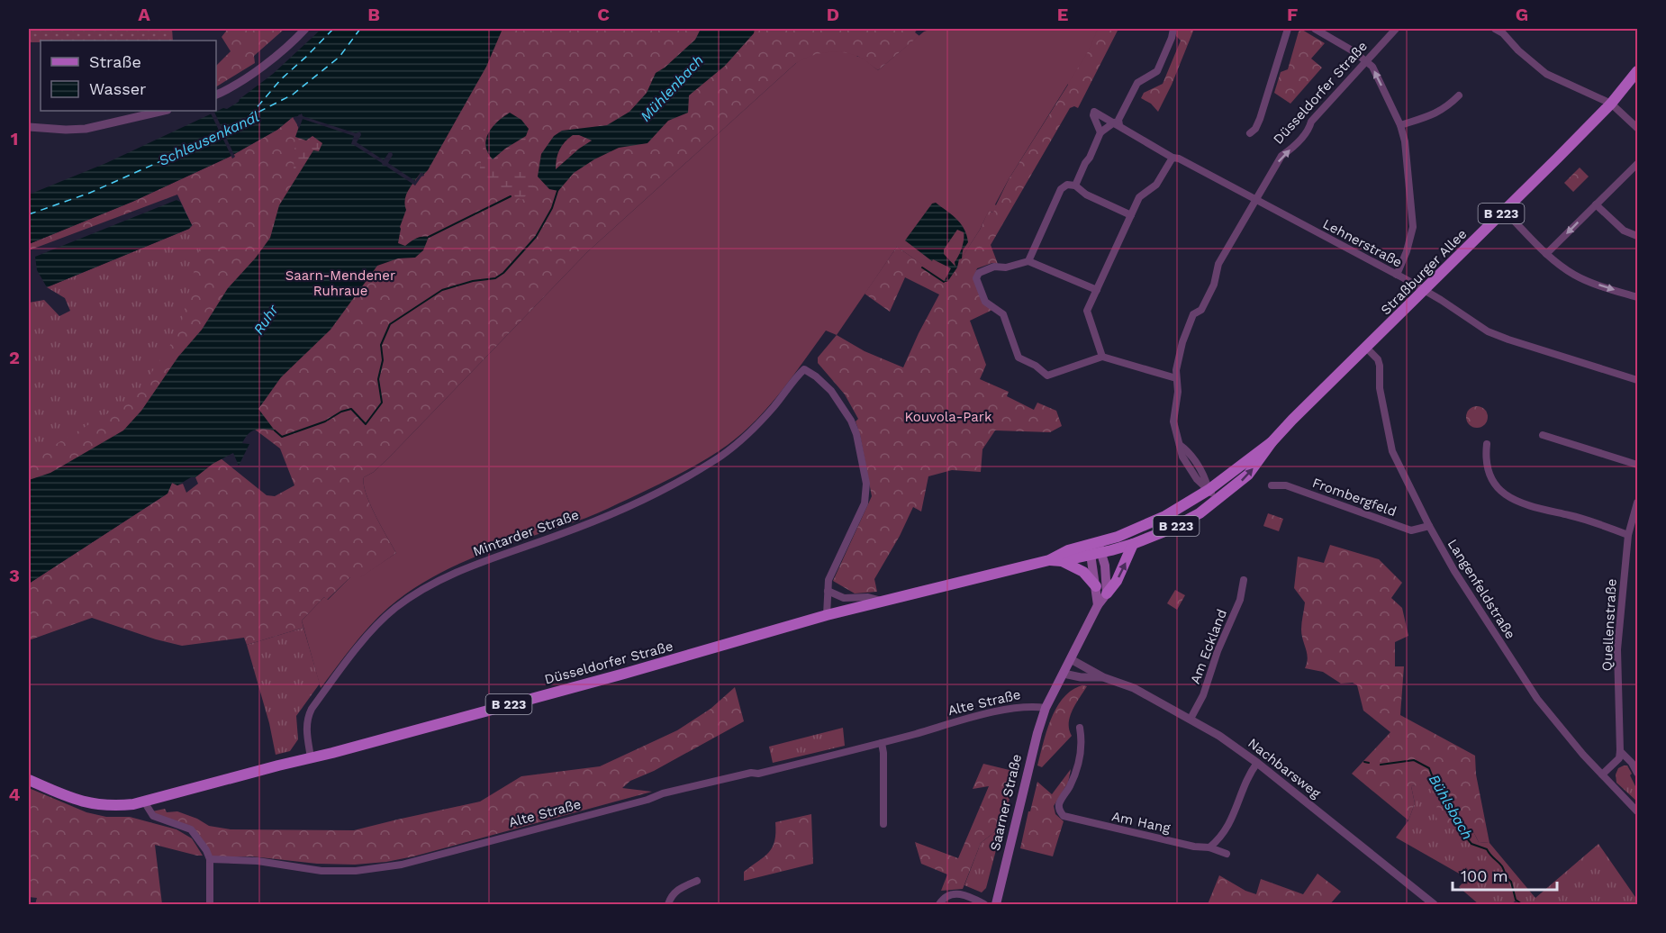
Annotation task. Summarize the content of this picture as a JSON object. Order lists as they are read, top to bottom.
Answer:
{
  "streets": {
    "main road": [
      "Düsseldorfer Straße",
      "B 223",
      "Straßburger Allee",
      "Saarner Straße"
    ],
    "street": [
      "Lehnerstraße",
      "Frombergfeld",
      "Mintarder Straße",
      "Langenfeldstraße",
      "Quellenstraße",
      "Am Eckland",
      "Alte Straße",
      "Nachbarsweg",
      "Am Hang"
    ]
  },
  "crossings": [
    ["Düsseldorfer Straße", "B 223"],
    ["Düsseldorfer Straße", "Lehnerstraße"],
    ["Düsseldorfer Straße", "Straßburger Allee"],
    ["Düsseldorfer Straße", "Mintarder Straße"],
    ["Lehnerstraße", "Straßburger Allee"],
    ["Straßburger Allee", "Langenfeldstraße"],
    ["Frombergfeld", "Langenfeldstraße"],
    ["Am Eckland", "Nachbarsweg"],
    ["Alte Straße", "Saarner Straße"]
  ],
  "water": [
    "Mühlenbach",
    "Schleusenkanal",
    "Ruhr",
    "Bühlsbach"
  ],
  "parks": ["Saarn-Mendener Ruhraue", "Kouvola-Park"],
  "legend": ["Straße", "Wasser"],
  "scale_bar": "100 m",
  "grid": {
    "columns": [
      "A",
      "B",
      "C",
      "D",
      "E",
      "F",
      "G"
    ],
    "rows": [
      "1",
      "2",
      "3",
      "4"
    ]
  }
}
